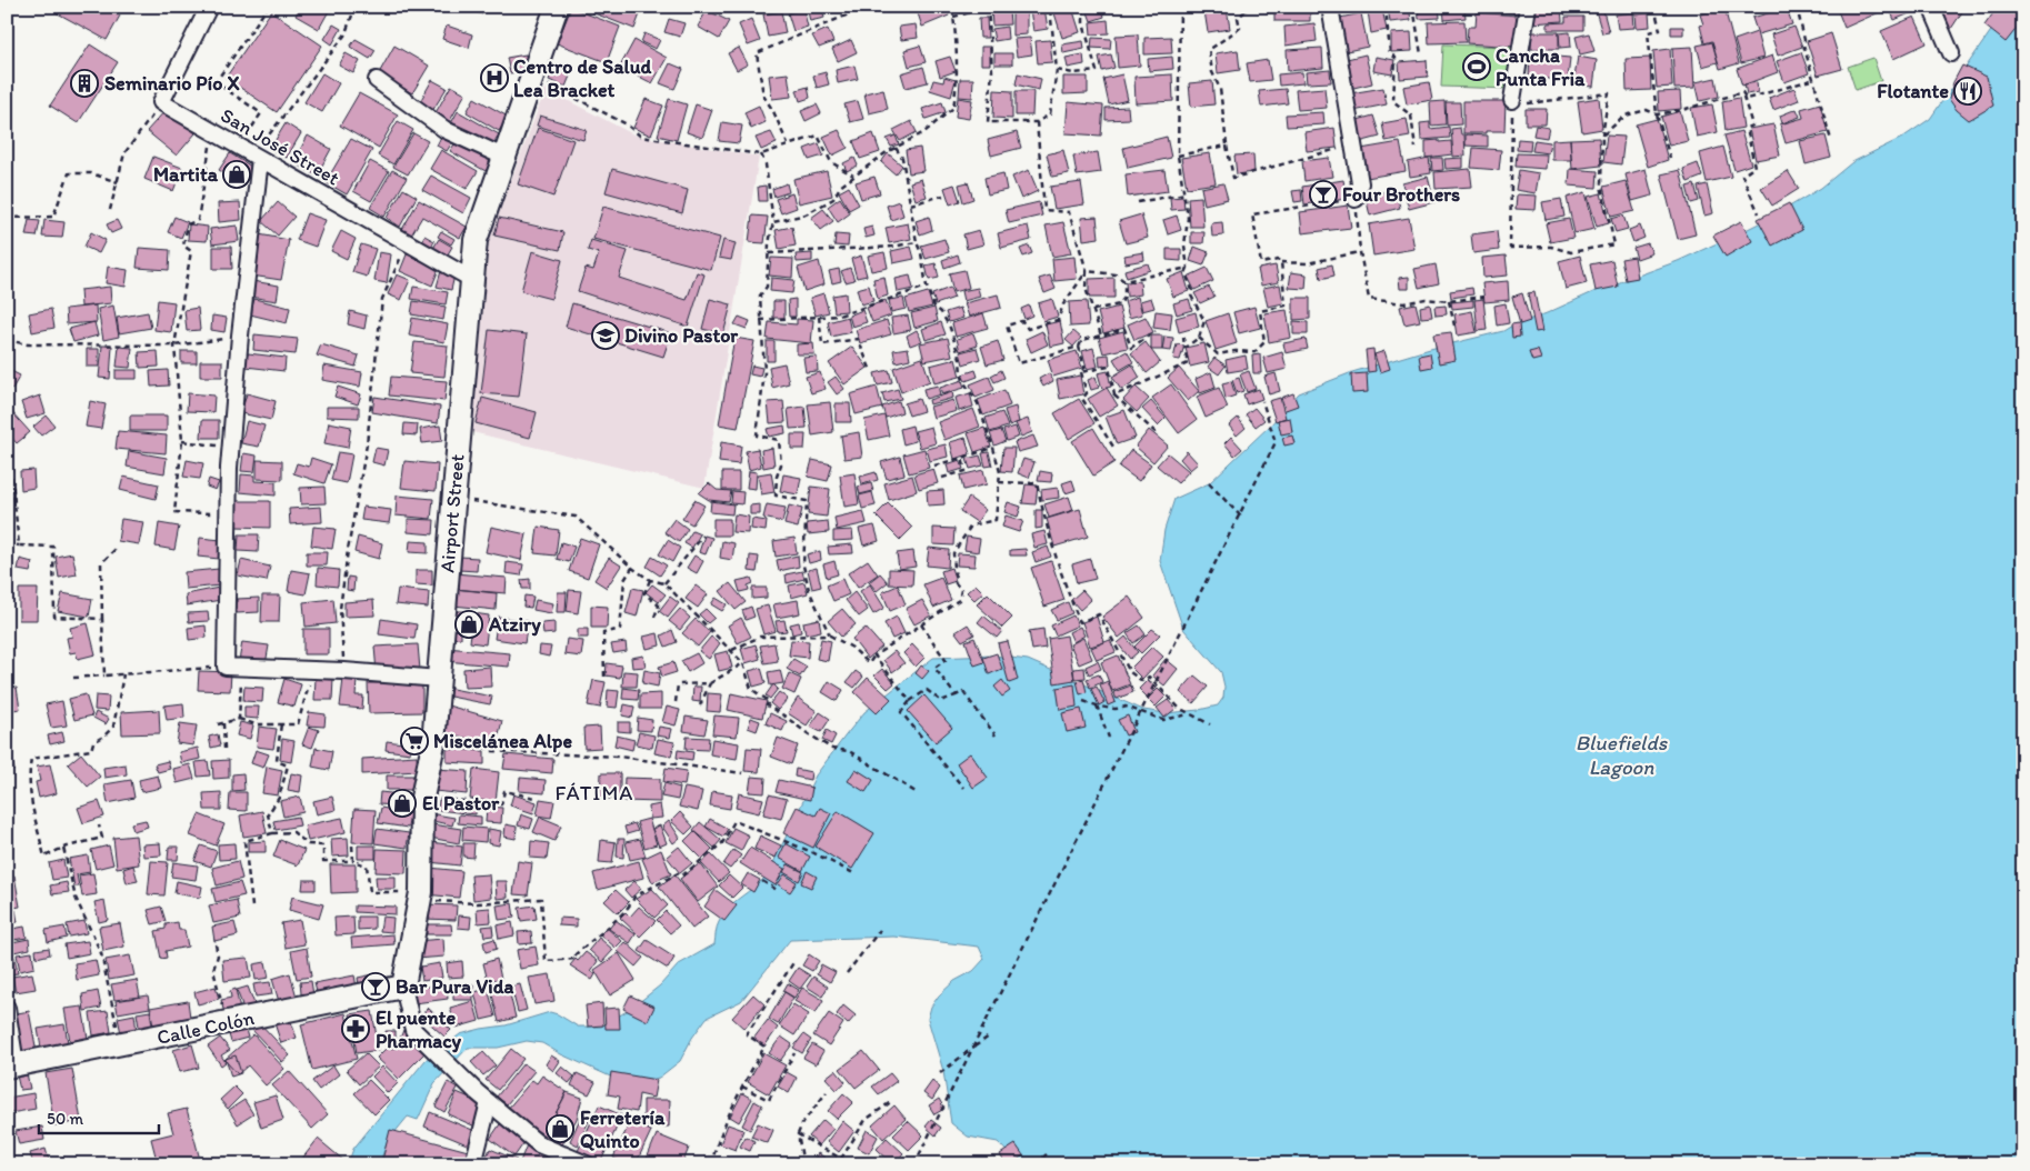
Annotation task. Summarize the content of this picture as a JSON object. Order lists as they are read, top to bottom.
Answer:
{
  "streets": {
    "street": ["San José Street", "Airport Street", "Calle Colón"]
  },
  "crossings": [
    ["San José Street", "Airport Street"],
    ["Airport Street", "Calle Colón"]
  ],
  "districts": ["FÁTIMA"],
  "water": ["Bluefields Lagoon"],
  "places": {
    "sports": ["Cancha Punta Fria"],
    "hospital": ["Centro de Salud Lea Bracket"],
    "building": ["Seminario Pío X"],
    "restaurant": ["Flotante"],
    "shop": [
      "Martita",
      "Atziry",
      "El Pastor",
      "Ferretería Quinto"
    ],
    "bar": ["Four Brothers", "Bar Pura Vida"],
    "school or university": ["Divino Pastor"],
    "supermarket": ["Miscelánea Alpe"],
    "pharmacy": ["El puente Pharmacy"]
  },
  "scale_bar": "50 m"
}
